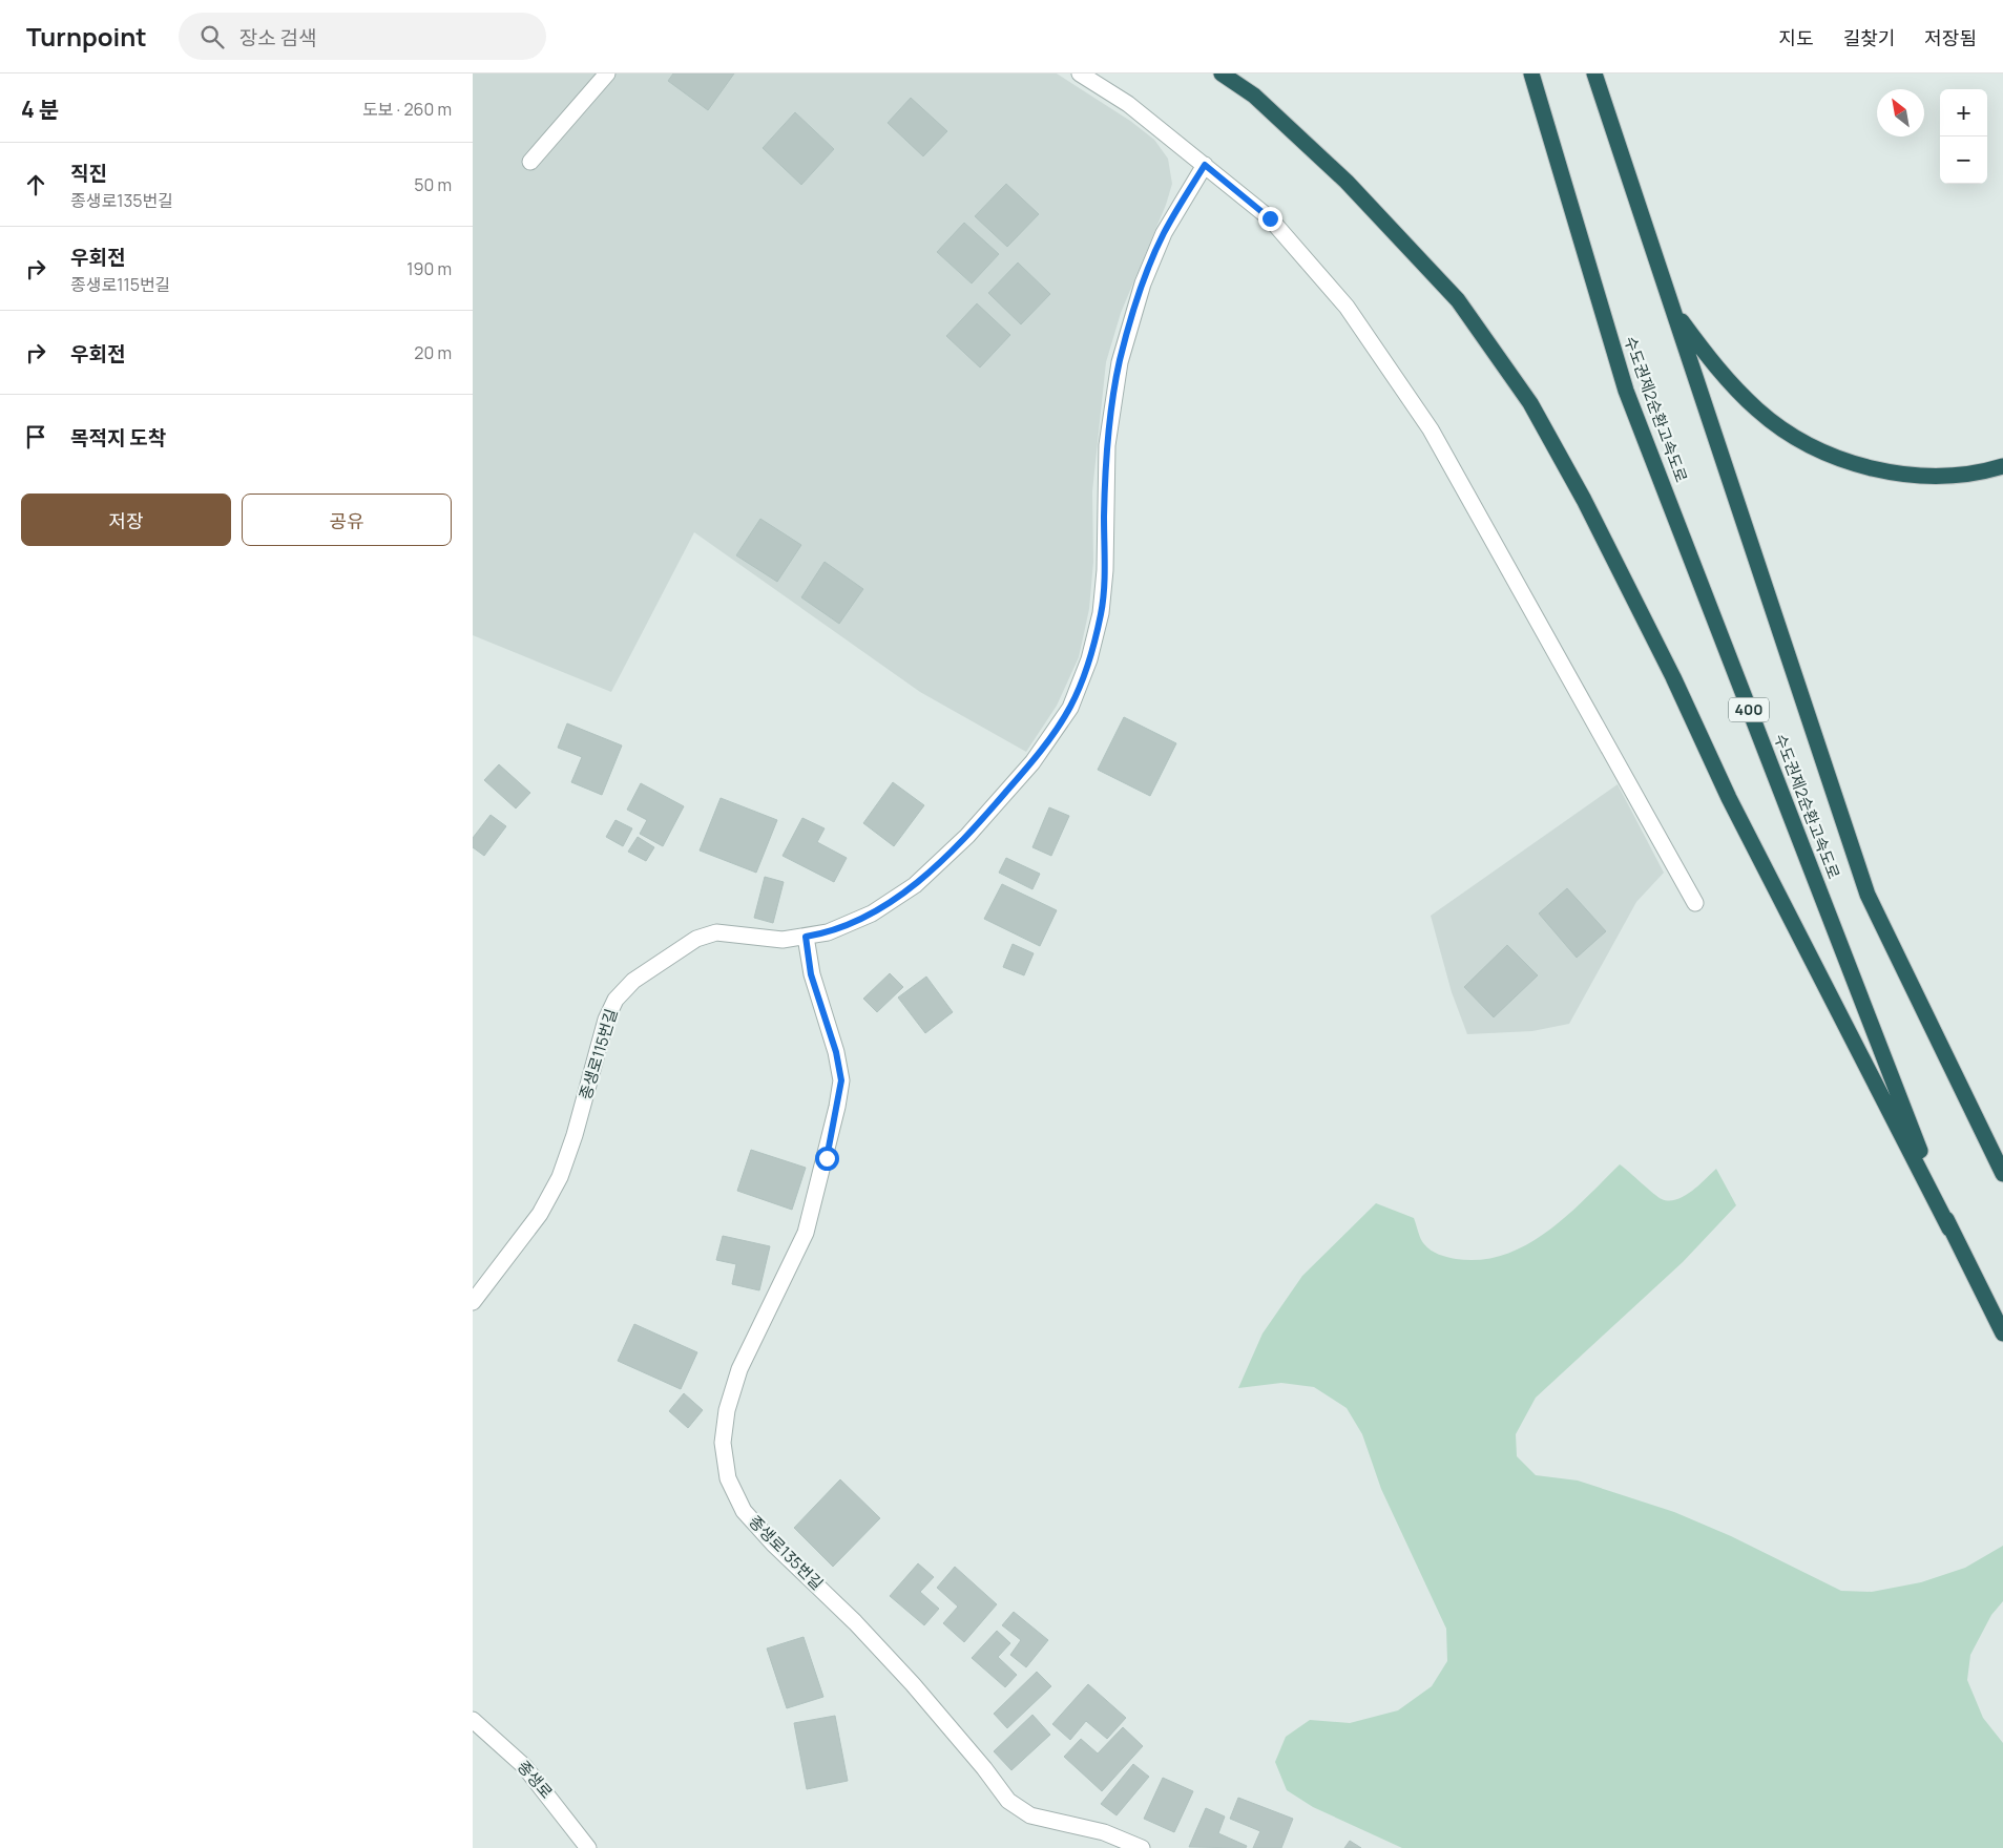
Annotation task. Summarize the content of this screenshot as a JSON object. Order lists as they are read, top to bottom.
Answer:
{
  "streets": {
    "highway": ["수도권제2순환고속도로", "400"],
    "street": ["종생로115번길", "종생로135번길", "종생로"]
  },
  "crossings": [
    ["종생로115번길", "종생로135번길"]
  ],
  "north": "top left",
  "page": {
    "header": "Turnpoint",
    "search": "장소 검색",
    "nav": ["지도", "길찾기", "저장됨"],
    "heading": ["4 분", "도보 · 260 m"],
    "map_buttons": ["+", "−"],
    "list": [
      ["직진", "종생로135번길", "50 m"],
      ["우회전", "종생로115번길", "190 m"],
      ["우회전", "20 m"],
      "목적지 도착"
    ],
    "buttons": ["저장", "공유"]
  }
}
